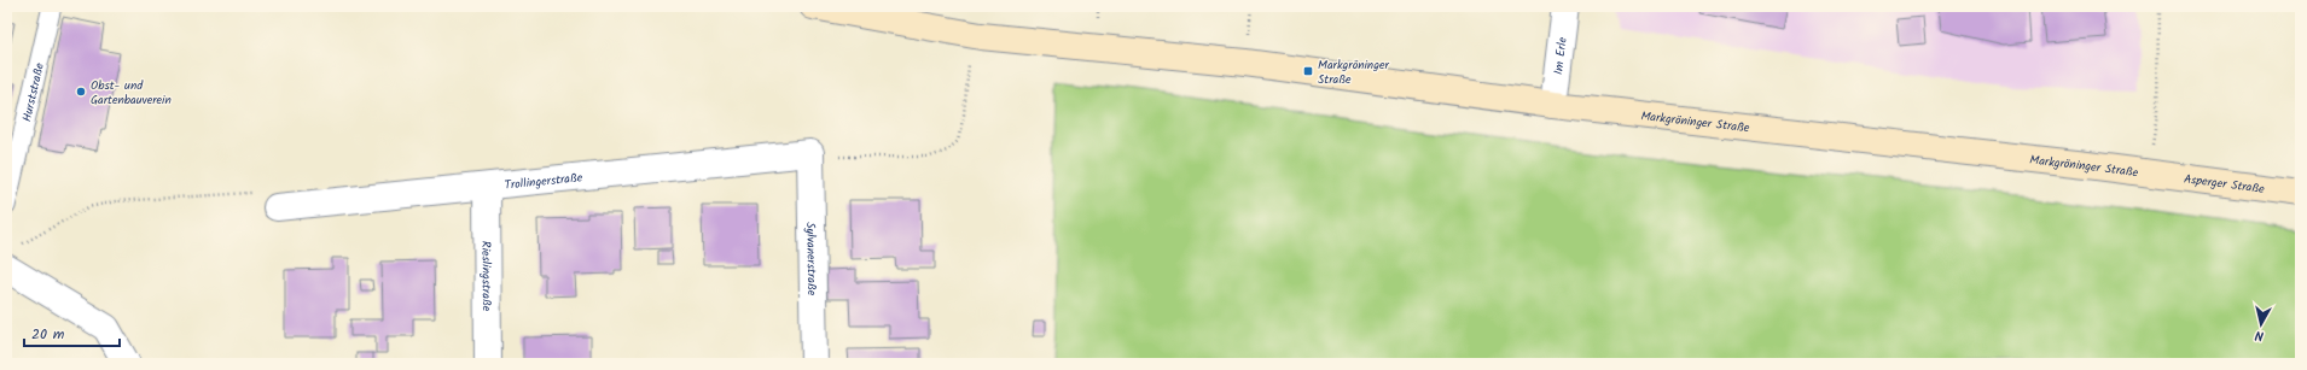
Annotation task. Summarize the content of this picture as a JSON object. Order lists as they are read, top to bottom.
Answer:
{
  "streets": {
    "main road": ["Markgröninger Straße", "Asperger Straße"],
    "street": [
      "Im Erle",
      "Trollingerstraße",
      "Sylvanerstraße",
      "Rieslingstraße"
    ],
    "lane": ["Hurststraße"]
  },
  "crossings": [
    ["Im Erle", "Markgröninger Straße"],
    ["Markgröninger Straße", "Asperger Straße"],
    ["Trollingerstraße", "Sylvanerstraße"],
    ["Trollingerstraße", "Rieslingstraße"]
  ],
  "places": {
    "transit": ["Markgröninger Straße"],
    "other": ["Obst- und Gartenbauverein"]
  },
  "scale_bar": "20 m",
  "north": "bottom"
}
